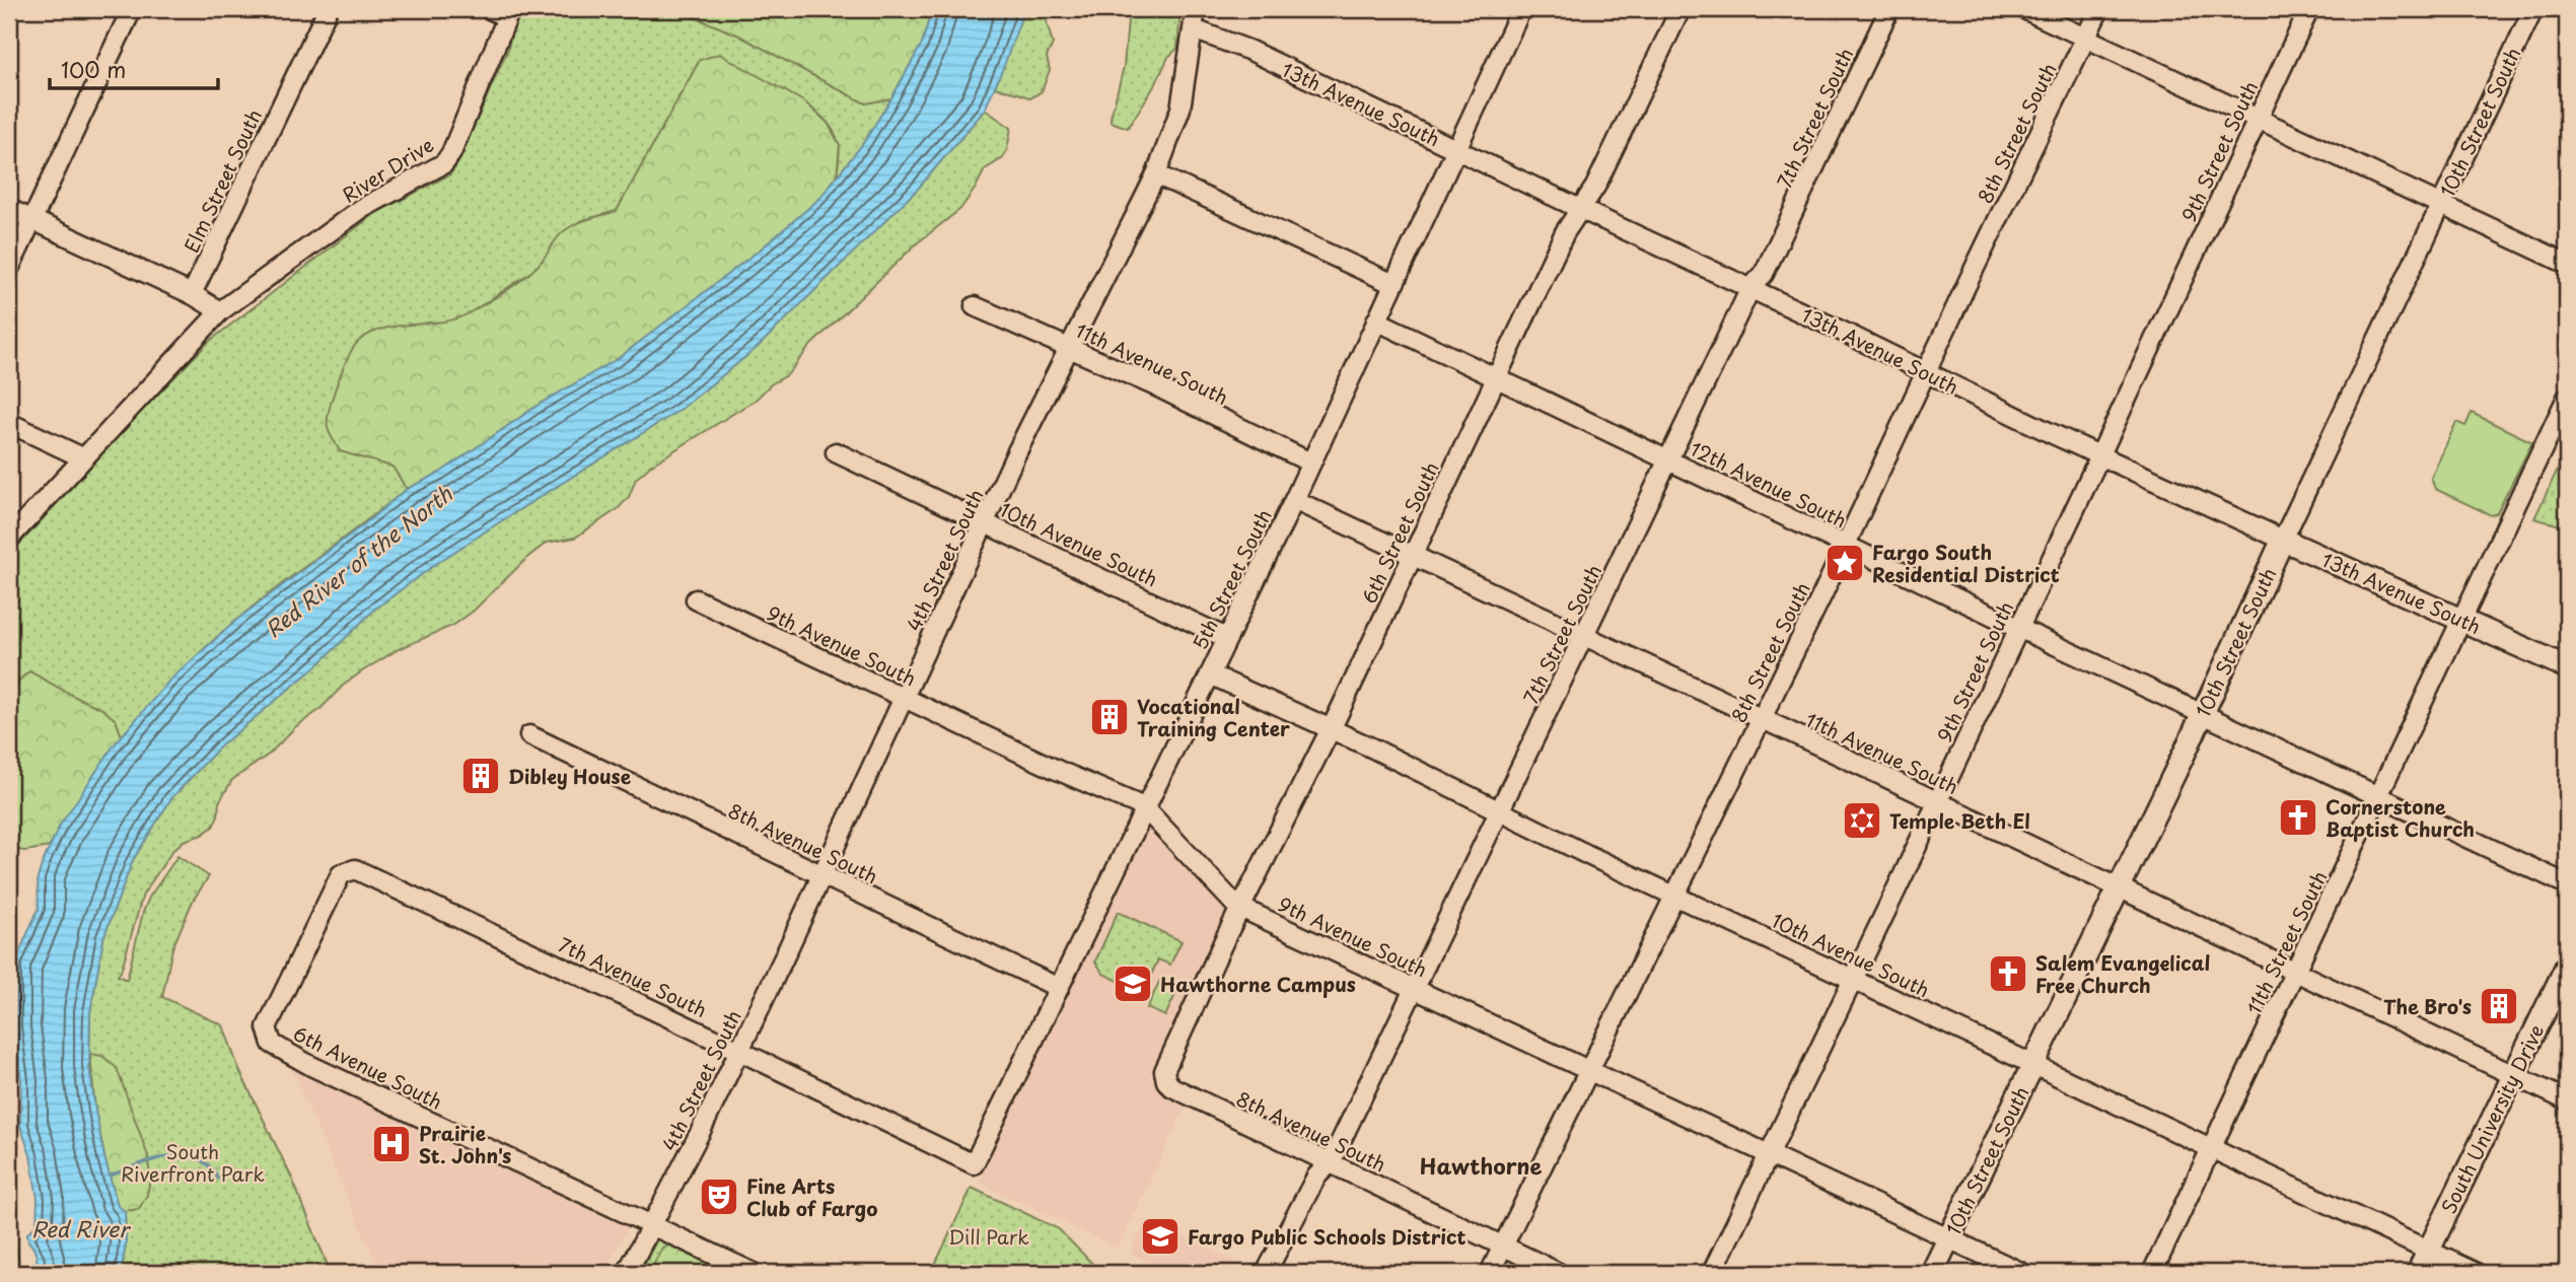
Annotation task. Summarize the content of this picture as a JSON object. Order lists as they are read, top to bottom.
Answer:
{
  "streets": {
    "main road": ["13th Avenue South", "10th Street South", "South University Drive"],
    "street": [
      "7th Street South",
      "8th Street South",
      "9th Street South",
      "River Drive",
      "Elm Street South",
      "11th Avenue South",
      "12th Avenue South",
      "6th Street South",
      "10th Avenue South",
      "4th Street South",
      "5th Street South",
      "9th Avenue South",
      "8th Avenue South",
      "11th Street South",
      "7th Avenue South",
      "6th Avenue South"
    ]
  },
  "crossings": [
    ["13th Avenue South", "7th Street South"],
    ["13th Avenue South", "10th Street South"],
    ["13th Avenue South", "8th Street South"],
    ["13th Avenue South", "9th Street South"],
    ["13th Avenue South", "6th Street South"],
    ["13th Avenue South", "4th Street South"],
    ["13th Avenue South", "5th Street South"],
    ["13th Avenue South", "11th Street South"],
    ["7th Street South", "11th Avenue South"],
    ["7th Street South", "12th Avenue South"],
    ["7th Street South", "10th Avenue South"],
    ["7th Street South", "9th Avenue South"],
    ["7th Street South", "8th Avenue South"],
    ["10th Street South", "11th Avenue South"],
    ["10th Street South", "12th Avenue South"],
    ["10th Street South", "10th Avenue South"],
    ["10th Street South", "9th Avenue South"],
    ["8th Street South", "11th Avenue South"],
    ["8th Street South", "12th Avenue South"],
    ["8th Street South", "10th Avenue South"],
    ["8th Street South", "9th Avenue South"],
    ["8th Street South", "8th Avenue South"],
    ["9th Street South", "11th Avenue South"],
    ["9th Street South", "12th Avenue South"],
    ["9th Street South", "10th Avenue South"],
    ["9th Street South", "9th Avenue South"],
    ["11th Avenue South", "6th Street South"],
    ["11th Avenue South", "4th Street South"],
    ["11th Avenue South", "5th Street South"],
    ["11th Avenue South", "11th Street South"],
    ["11th Avenue South", "South University Drive"],
    ["12th Avenue South", "6th Street South"],
    ["12th Avenue South", "5th Street South"],
    ["12th Avenue South", "11th Street South"],
    ["6th Street South", "10th Avenue South"],
    ["6th Street South", "9th Avenue South"],
    ["6th Street South", "8th Avenue South"],
    ["10th Avenue South", "4th Street South"],
    ["10th Avenue South", "5th Street South"],
    ["10th Avenue South", "11th Street South"],
    ["10th Avenue South", "South University Drive"],
    ["4th Street South", "9th Avenue South"],
    ["4th Street South", "8th Avenue South"],
    ["4th Street South", "7th Avenue South"],
    ["4th Street South", "6th Avenue South"],
    ["5th Street South", "9th Avenue South"],
    ["5th Street South", "8th Avenue South"],
    ["5th Street South", "7th Avenue South"],
    ["7th Avenue South", "6th Avenue South"]
  ],
  "districts": ["Hawthorne"],
  "water": ["Red River of the North", "Red River"],
  "parks": ["South Riverfront Park", "Dill Park"],
  "places": {
    "place": ["Fargo South Residential District"],
    "building": ["Vocational Training Center", "Dibley House", "The Bro's"],
    "church": ["Cornerstone Baptist Church", "Salem Evangelical Free Church"],
    "synagogue": ["Temple Beth El"],
    "school or university": ["Hawthorne Campus", "Fargo Public Schools District"],
    "hospital": ["Prairie St. John's"],
    "theatre": ["Fine Arts Club of Fargo"]
  },
  "scale_bar": "100 m"
}
